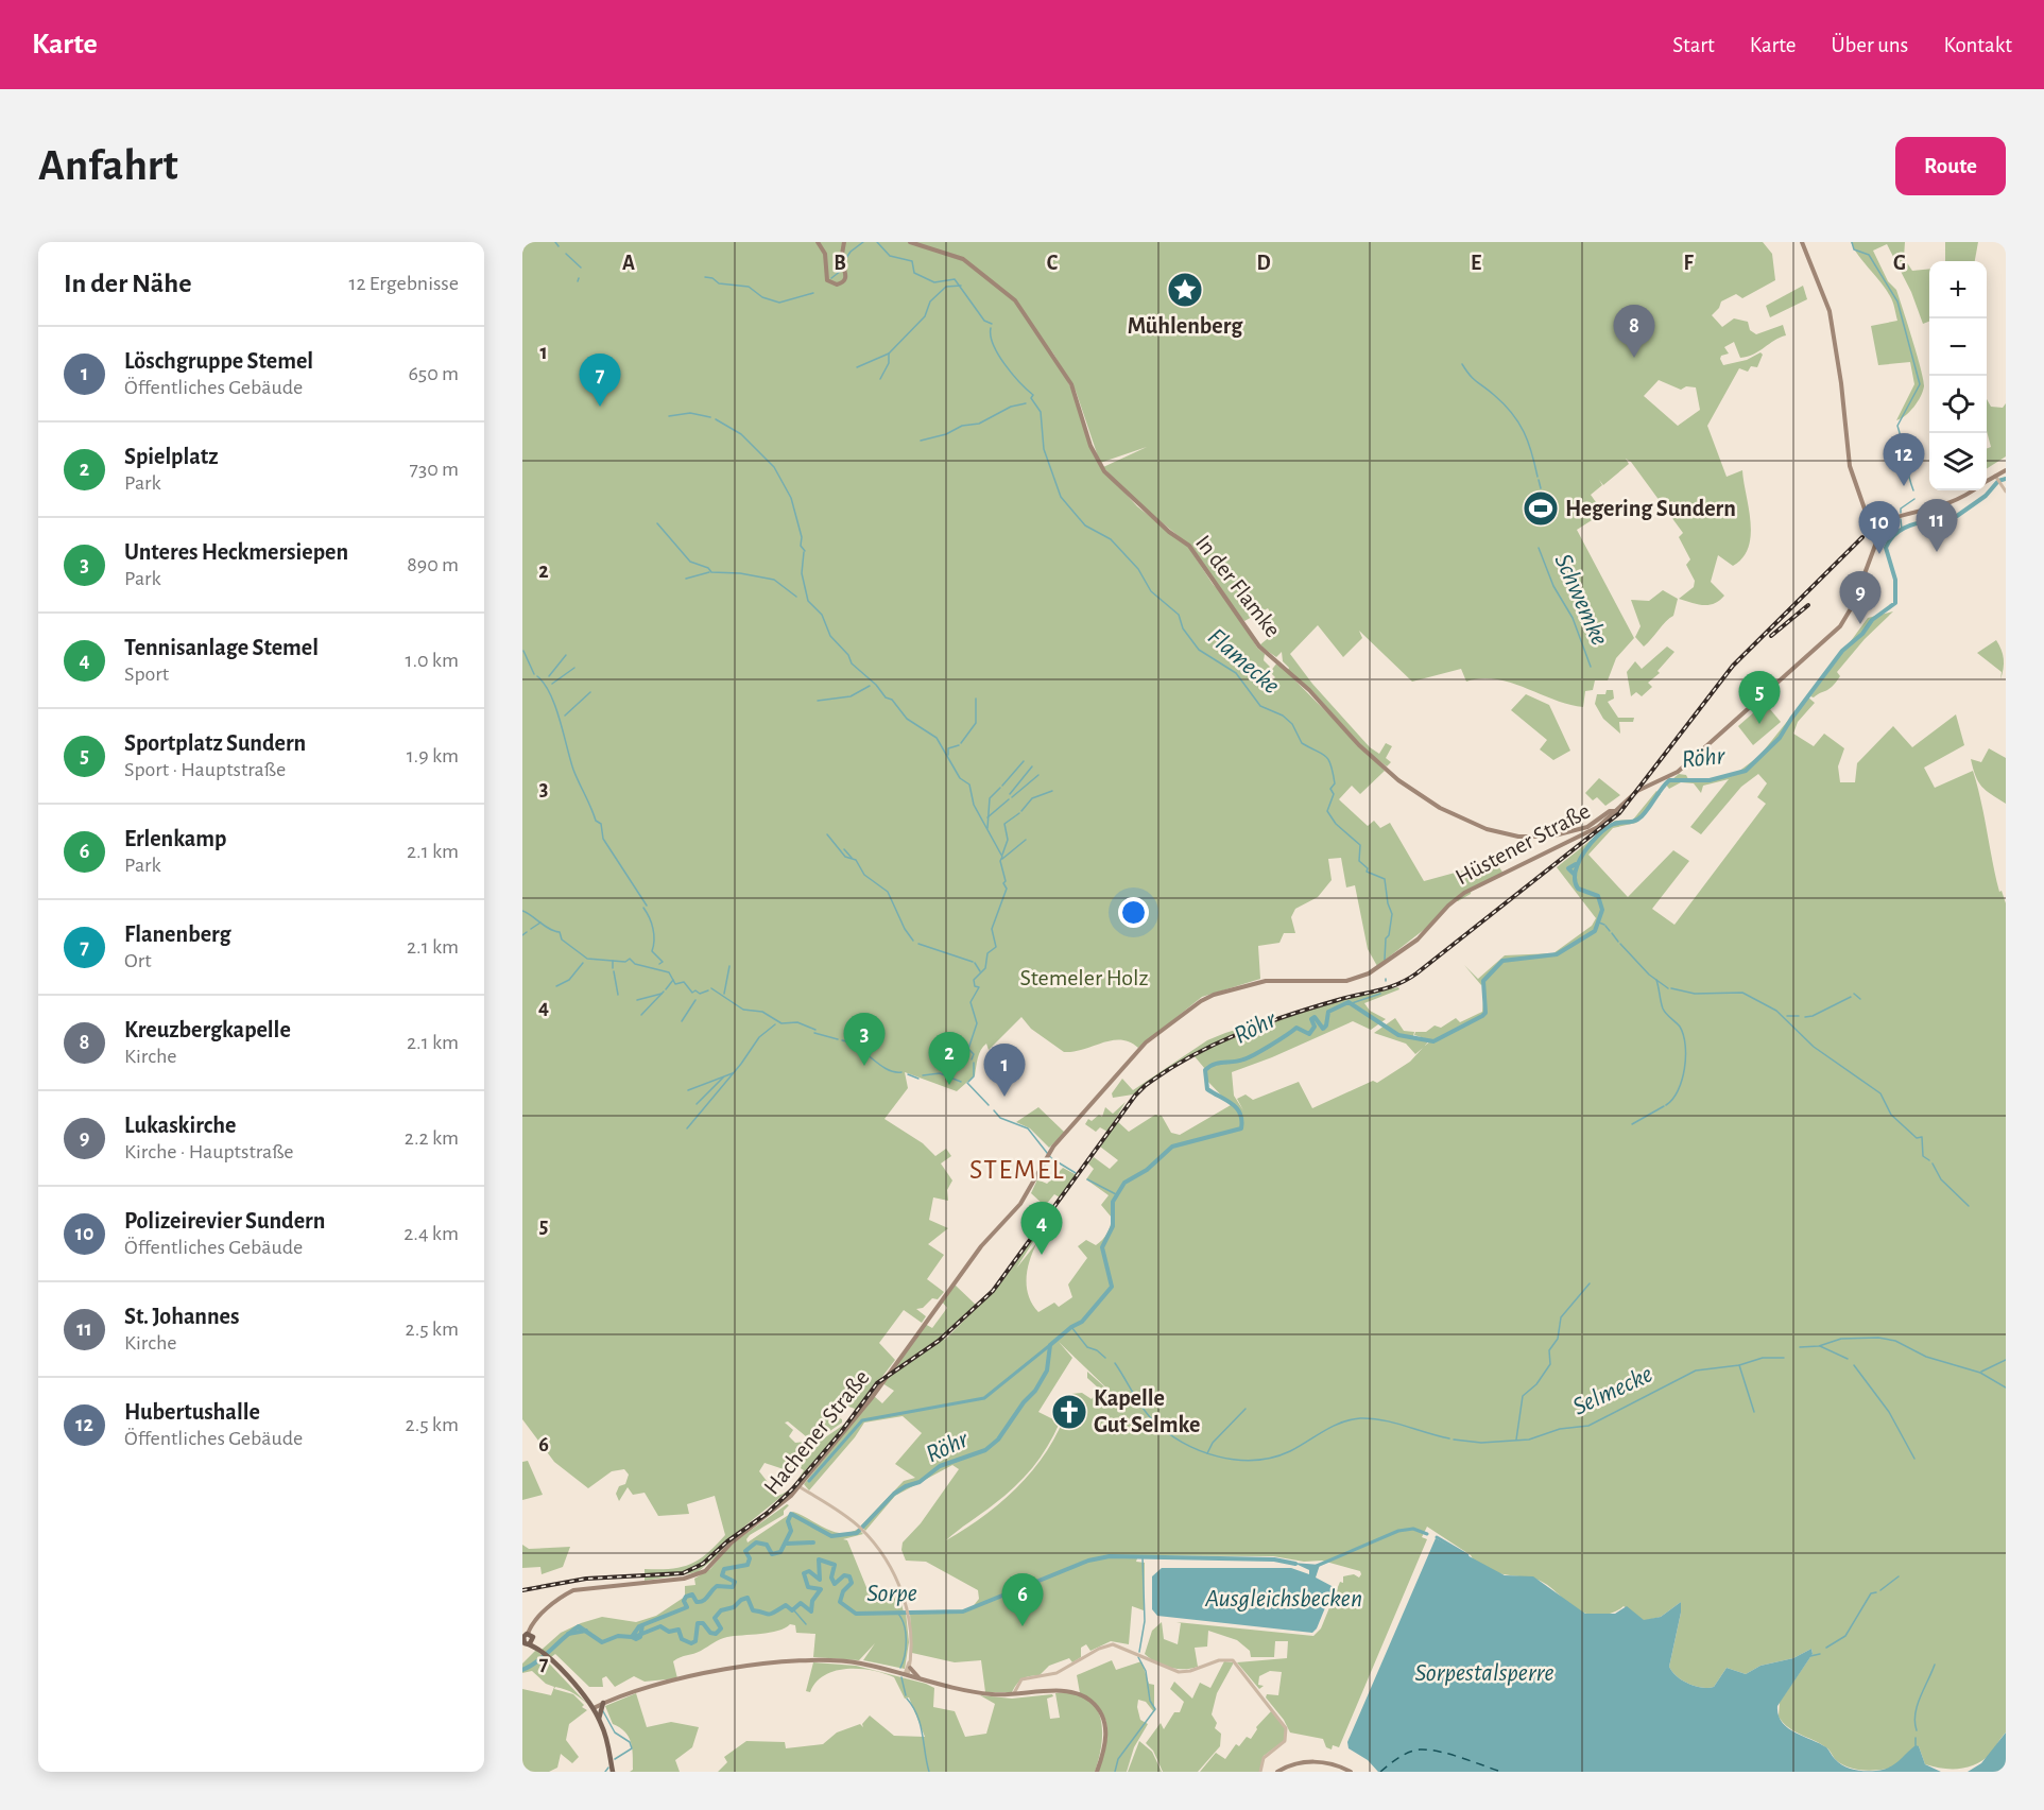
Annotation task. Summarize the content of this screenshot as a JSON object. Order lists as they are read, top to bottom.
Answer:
{
  "streets": {
    "main road": ["In der Flamke", "Hüstener Straße", "Hachener Straße"]
  },
  "crossings": [
    ["In der Flamke", "Hüstener Straße"],
    ["Hüstener Straße", "Hachener Straße"]
  ],
  "districts": ["STEMEL"],
  "water": [
    "Schwemke",
    "Flamecke",
    "Röhr",
    "Selmecke",
    "Sorpe",
    "Ausgleichsbecken",
    "Sorpestalsperre"
  ],
  "parks": ["Stemeler Holz"],
  "places": {
    "place": ["Mühlenberg"],
    "sports": ["Hegering Sundern"],
    "church": ["Kapelle Gut Selmke"]
  },
  "page": {
    "header": "Karte",
    "nav": [
      "Start",
      "Karte",
      "Über uns",
      "Kontakt"
    ],
    "buttons": "Route",
    "title": "Anfahrt",
    "heading": ["In der Nähe", "12 Ergebnisse"],
    "map_buttons": ["+", "−"],
    "pins": [
      "8",
      "7",
      "12",
      "11",
      "10",
      "9",
      "5",
      "3",
      "2",
      "1",
      "4",
      "6"
    ],
    "list": [
      {
        "mark": "1",
        "name": "Löschgruppe Stemel",
        "note": "Öffentliches Gebäude",
        "value": "650 m"
      },
      {
        "mark": "2",
        "name": "Spielplatz",
        "note": "Park",
        "value": "730 m"
      },
      {
        "mark": "3",
        "name": "Unteres Heckmersiepen",
        "note": "Park",
        "value": "890 m"
      },
      {
        "mark": "4",
        "name": "Tennisanlage Stemel",
        "note": "Sport",
        "value": "1.0 km"
      },
      {
        "mark": "5",
        "name": "Sportplatz Sundern",
        "note": "Sport · Hauptstraße",
        "value": "1.9 km"
      },
      {
        "mark": "6",
        "name": "Erlenkamp",
        "note": "Park",
        "value": "2.1 km"
      },
      {
        "mark": "7",
        "name": "Flanenberg",
        "note": "Ort",
        "value": "2.1 km"
      },
      {
        "mark": "8",
        "name": "Kreuzbergkapelle",
        "note": "Kirche",
        "value": "2.1 km"
      },
      {
        "mark": "9",
        "name": "Lukaskirche",
        "note": "Kirche · Hauptstraße",
        "value": "2.2 km"
      },
      {
        "mark": "10",
        "name": "Polizeirevier Sundern",
        "note": "Öffentliches Gebäude",
        "value": "2.4 km"
      },
      {
        "mark": "11",
        "name": "St. Johannes",
        "note": "Kirche",
        "value": "2.5 km"
      },
      {
        "mark": "12",
        "name": "Hubertushalle",
        "note": "Öffentliches Gebäude",
        "value": "2.5 km"
      }
    ]
  },
  "grid": {
    "columns": [
      "A",
      "B",
      "C",
      "D",
      "E",
      "F",
      "G"
    ],
    "rows": [
      "1",
      "2",
      "3",
      "4",
      "5",
      "6",
      "7"
    ]
  }
}
